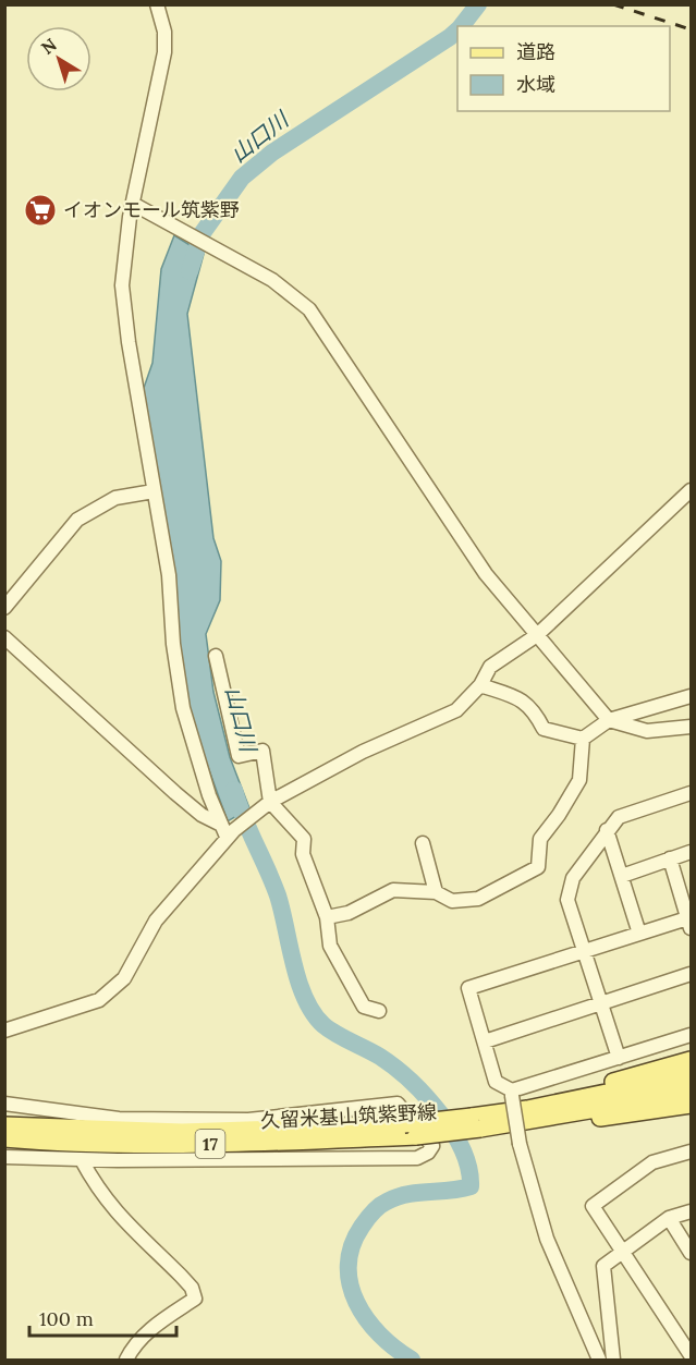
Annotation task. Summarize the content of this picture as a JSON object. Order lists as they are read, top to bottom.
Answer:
{
  "streets": {
    "main road": ["久留米基山筑紫野線", "17"]
  },
  "water": ["山口川"],
  "places": {
    "supermarket": ["イオンモール筑紫野"]
  },
  "legend": ["道路", "水域"],
  "scale_bar": "100 m",
  "north": "top left"
}
